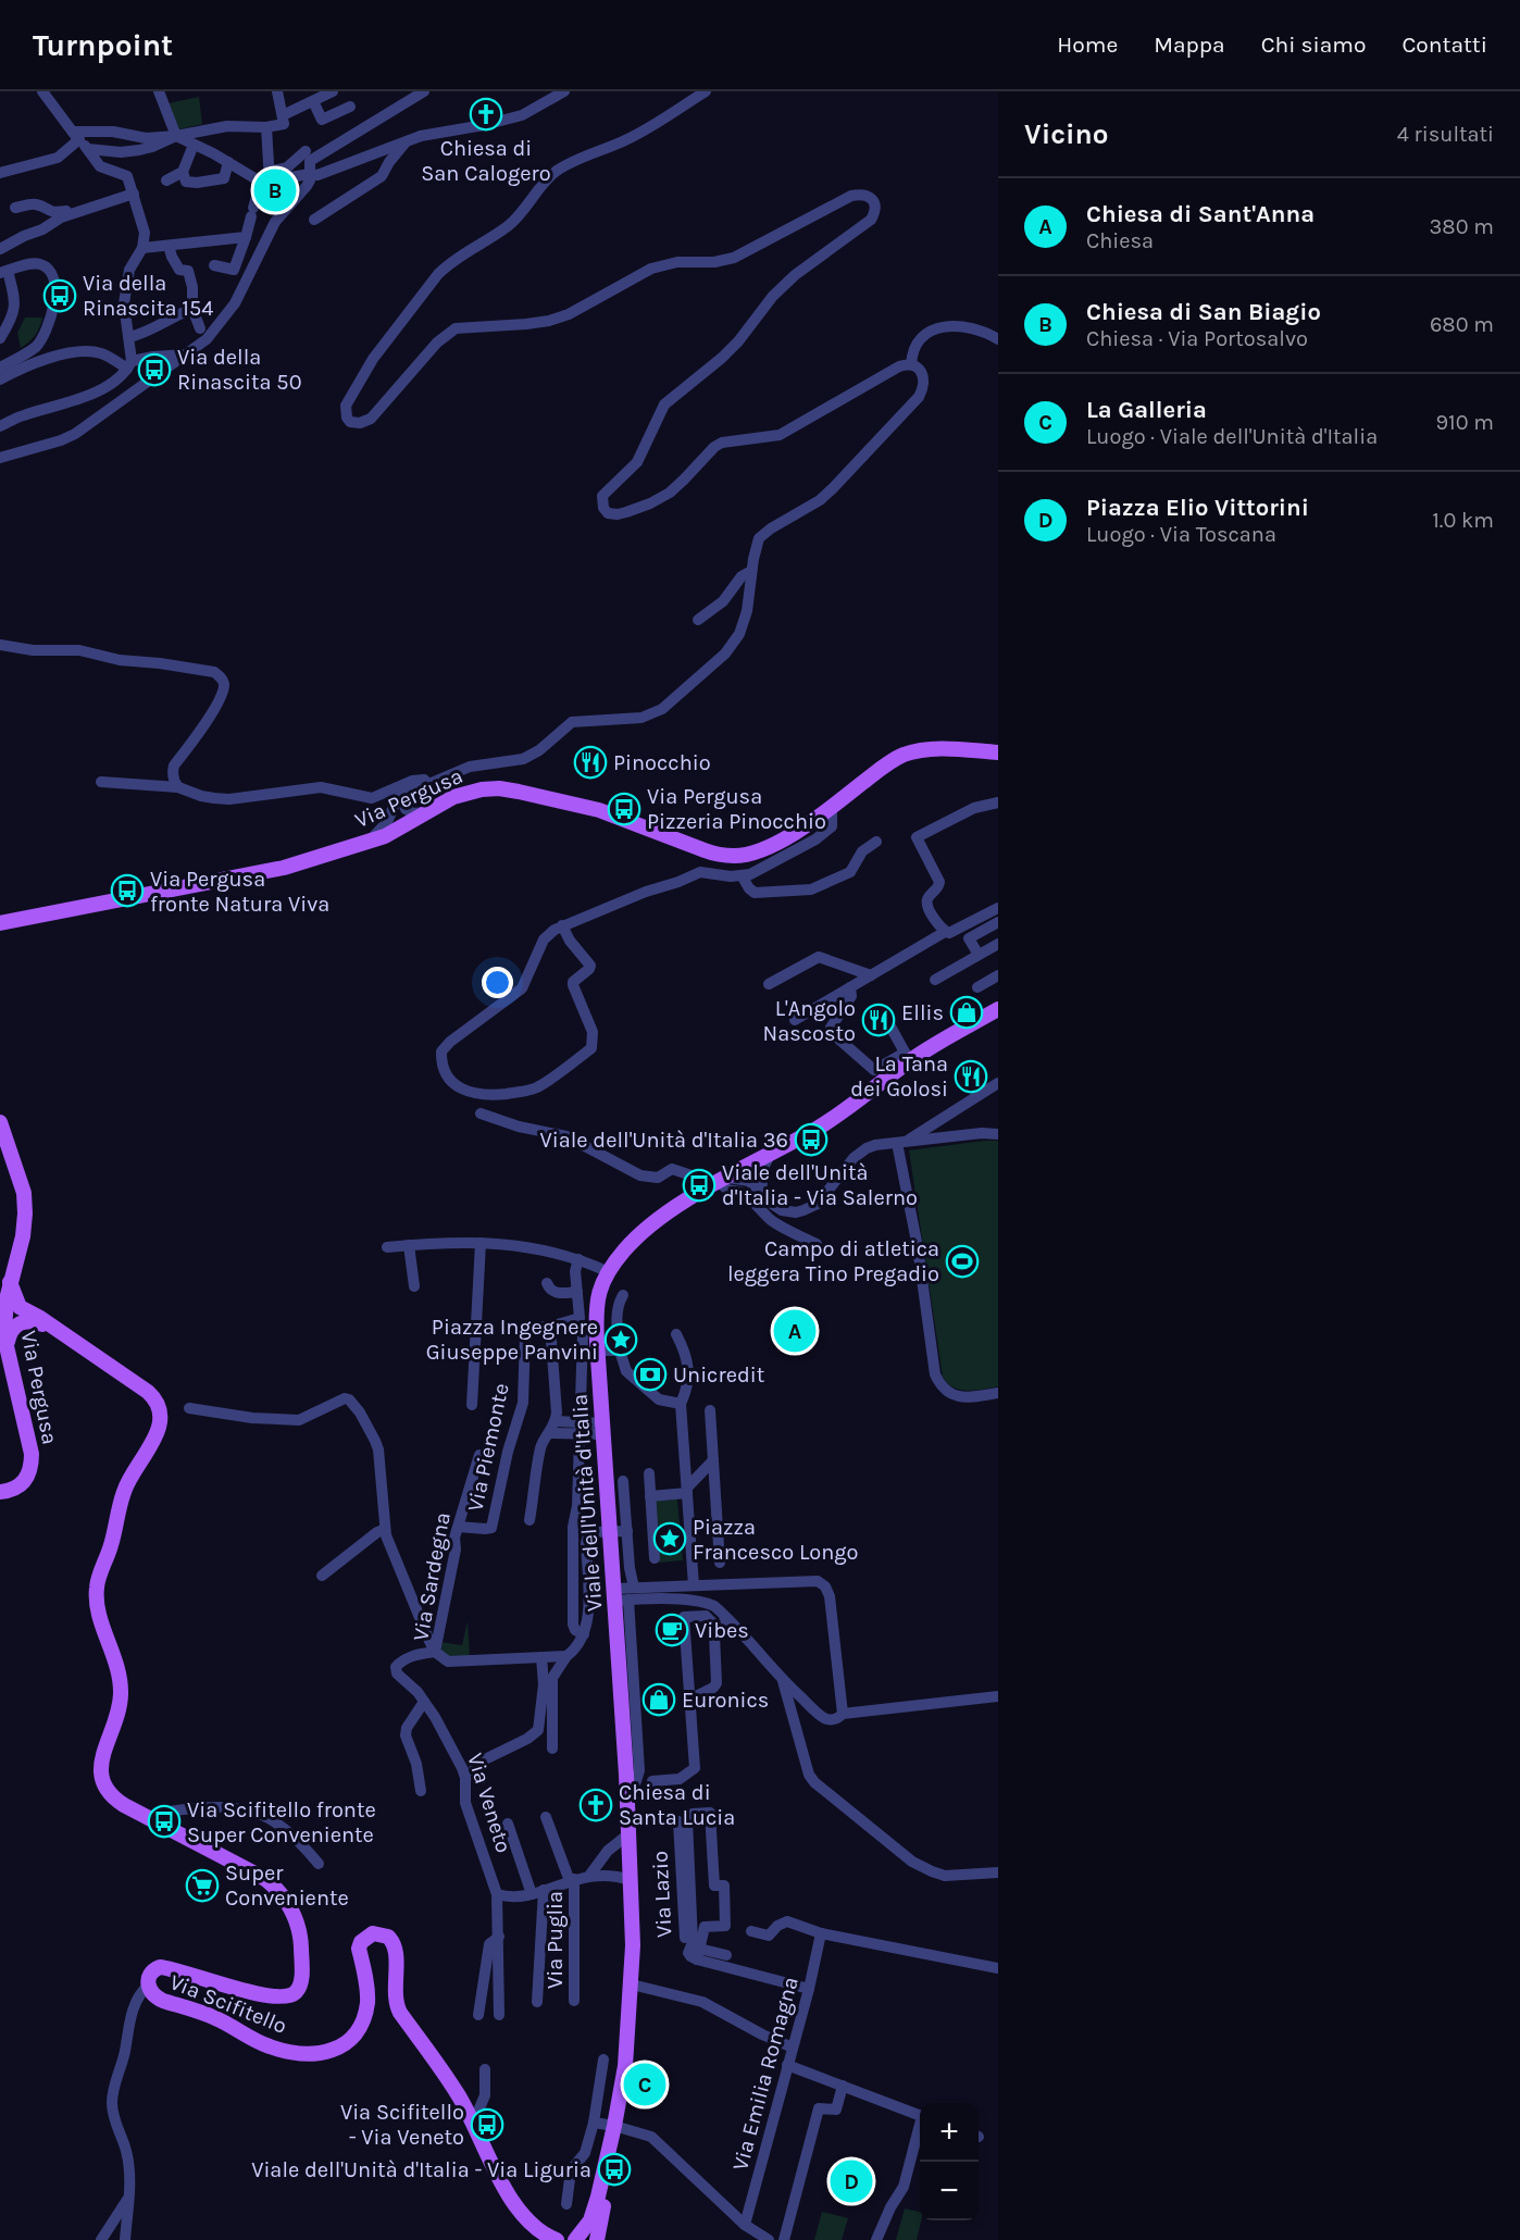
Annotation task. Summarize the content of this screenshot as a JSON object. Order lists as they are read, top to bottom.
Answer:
{
  "streets": {
    "main road": ["Via Pergusa", "Viale dell'Unità d'Italia", "Via Scifitello"],
    "street": [
      "Via Piemonte",
      "Via Sardegna",
      "Via Veneto",
      "Via Lazio",
      "Via Puglia",
      "Via Emilia Romagna"
    ]
  },
  "crossings": [
    ["Via Piemonte", "Via Sardegna"],
    ["Via Sardegna", "Via Veneto"],
    ["Via Lazio", "Via Emilia Romagna"]
  ],
  "places": {
    "church": ["Chiesa di San Calogero", "Chiesa di Santa Lucia"],
    "bus stop": [
      "Via della Rinascita 154",
      "Via della Rinascita 50",
      "Via Pergusa Pizzeria Pinocchio",
      "Via Pergusa fronte Natura Viva",
      "Viale dell'Unità d'Italia 36",
      "Viale dell'Unità d'Italia - Via Salerno",
      "Via Scifitello fronte Super Conveniente",
      "Via Scifitello - Via Veneto",
      "Viale dell'Unità d'Italia - Via Liguria"
    ],
    "restaurant": ["Pinocchio", "L'Angolo Nascosto", "La Tana dei Golosi"],
    "shop": ["Ellis", "Euronics"],
    "sports": ["Campo di atletica leggera Tino Pregadio"],
    "place": ["Piazza Ingegnere Giuseppe Panvini", "Piazza Francesco Longo"],
    "bank": ["Unicredit"],
    "cafe": ["Vibes"],
    "supermarket": ["Super Conveniente"]
  },
  "page": {
    "header": "Turnpoint",
    "nav": [
      "Home",
      "Mappa",
      "Chi siamo",
      "Contatti"
    ],
    "heading": ["Vicino", "4 risultati"],
    "pins": [
      "B",
      "A",
      "C",
      "D"
    ],
    "list": [
      {
        "mark": "A",
        "name": "Chiesa di Sant'Anna",
        "note": "Chiesa",
        "value": "380 m"
      },
      {
        "mark": "B",
        "name": "Chiesa di San Biagio",
        "note": "Chiesa · Via Portosalvo",
        "value": "680 m"
      },
      {
        "mark": "C",
        "name": "La Galleria",
        "note": "Luogo · Viale dell'Unità d'Italia",
        "value": "910 m"
      },
      {
        "mark": "D",
        "name": "Piazza Elio Vittorini",
        "note": "Luogo · Via Toscana",
        "value": "1.0 km"
      }
    ],
    "map_buttons": ["+", "−"]
  }
}
